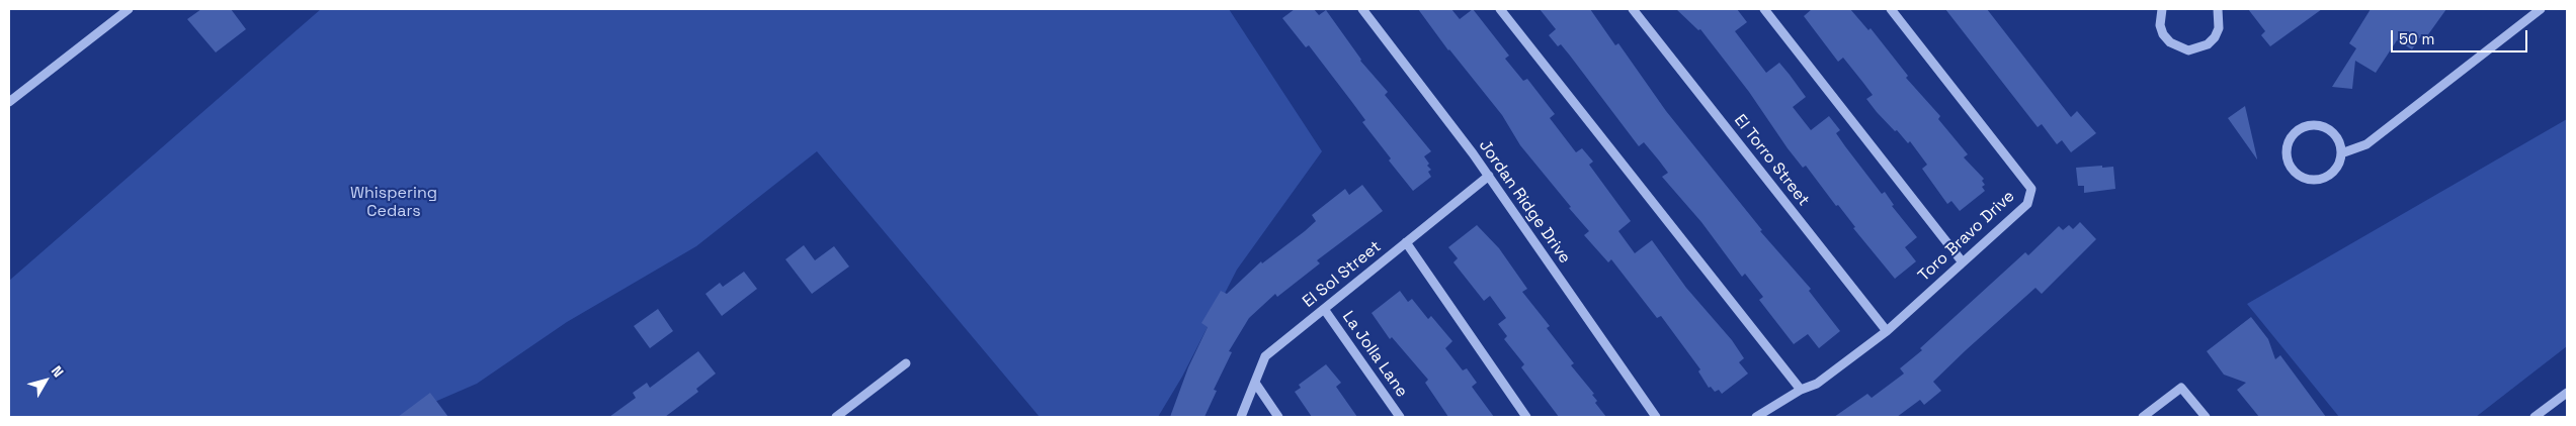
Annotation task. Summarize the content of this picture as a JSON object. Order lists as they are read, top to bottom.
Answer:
{
  "streets": {
    "street": [
      "El Torro Street",
      "Jordan Ridge Drive",
      "Toro Bravo Drive",
      "El Sol Street",
      "La Jolla Lane"
    ]
  },
  "crossings": [
    ["El Torro Street", "Toro Bravo Drive"],
    ["Jordan Ridge Drive", "El Sol Street"],
    ["El Sol Street", "La Jolla Lane"]
  ],
  "parks": ["Whispering Cedars"],
  "scale_bar": "50 m",
  "north": "top right"
}
